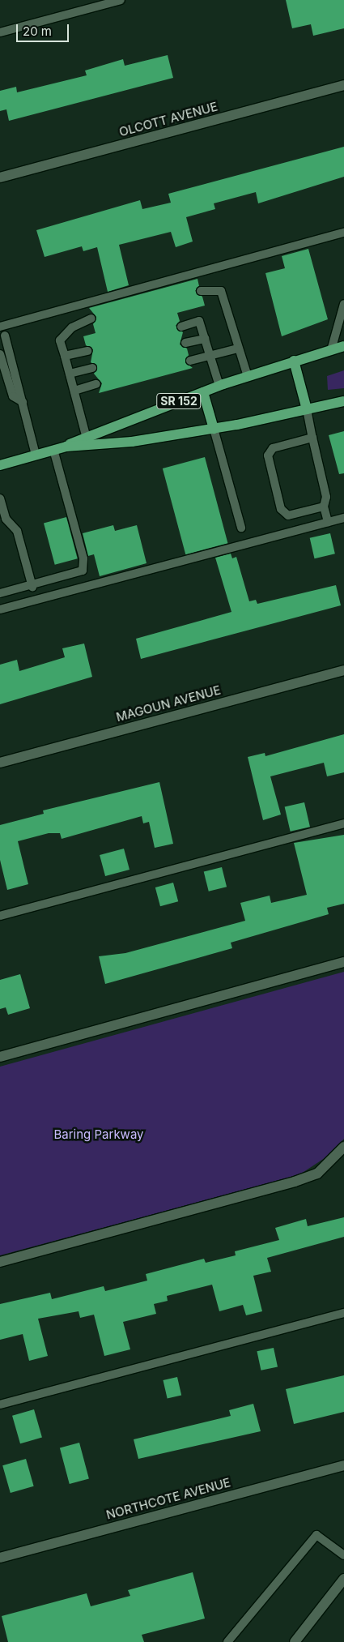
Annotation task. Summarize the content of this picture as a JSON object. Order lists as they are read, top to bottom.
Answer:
{
  "streets": {
    "main road": ["SR 152"],
    "street": ["OLCOTT AVENUE", "MAGOUN AVENUE", "NORTHCOTE AVENUE"]
  },
  "parks": ["Baring Parkway"],
  "scale_bar": "20 m"
}
